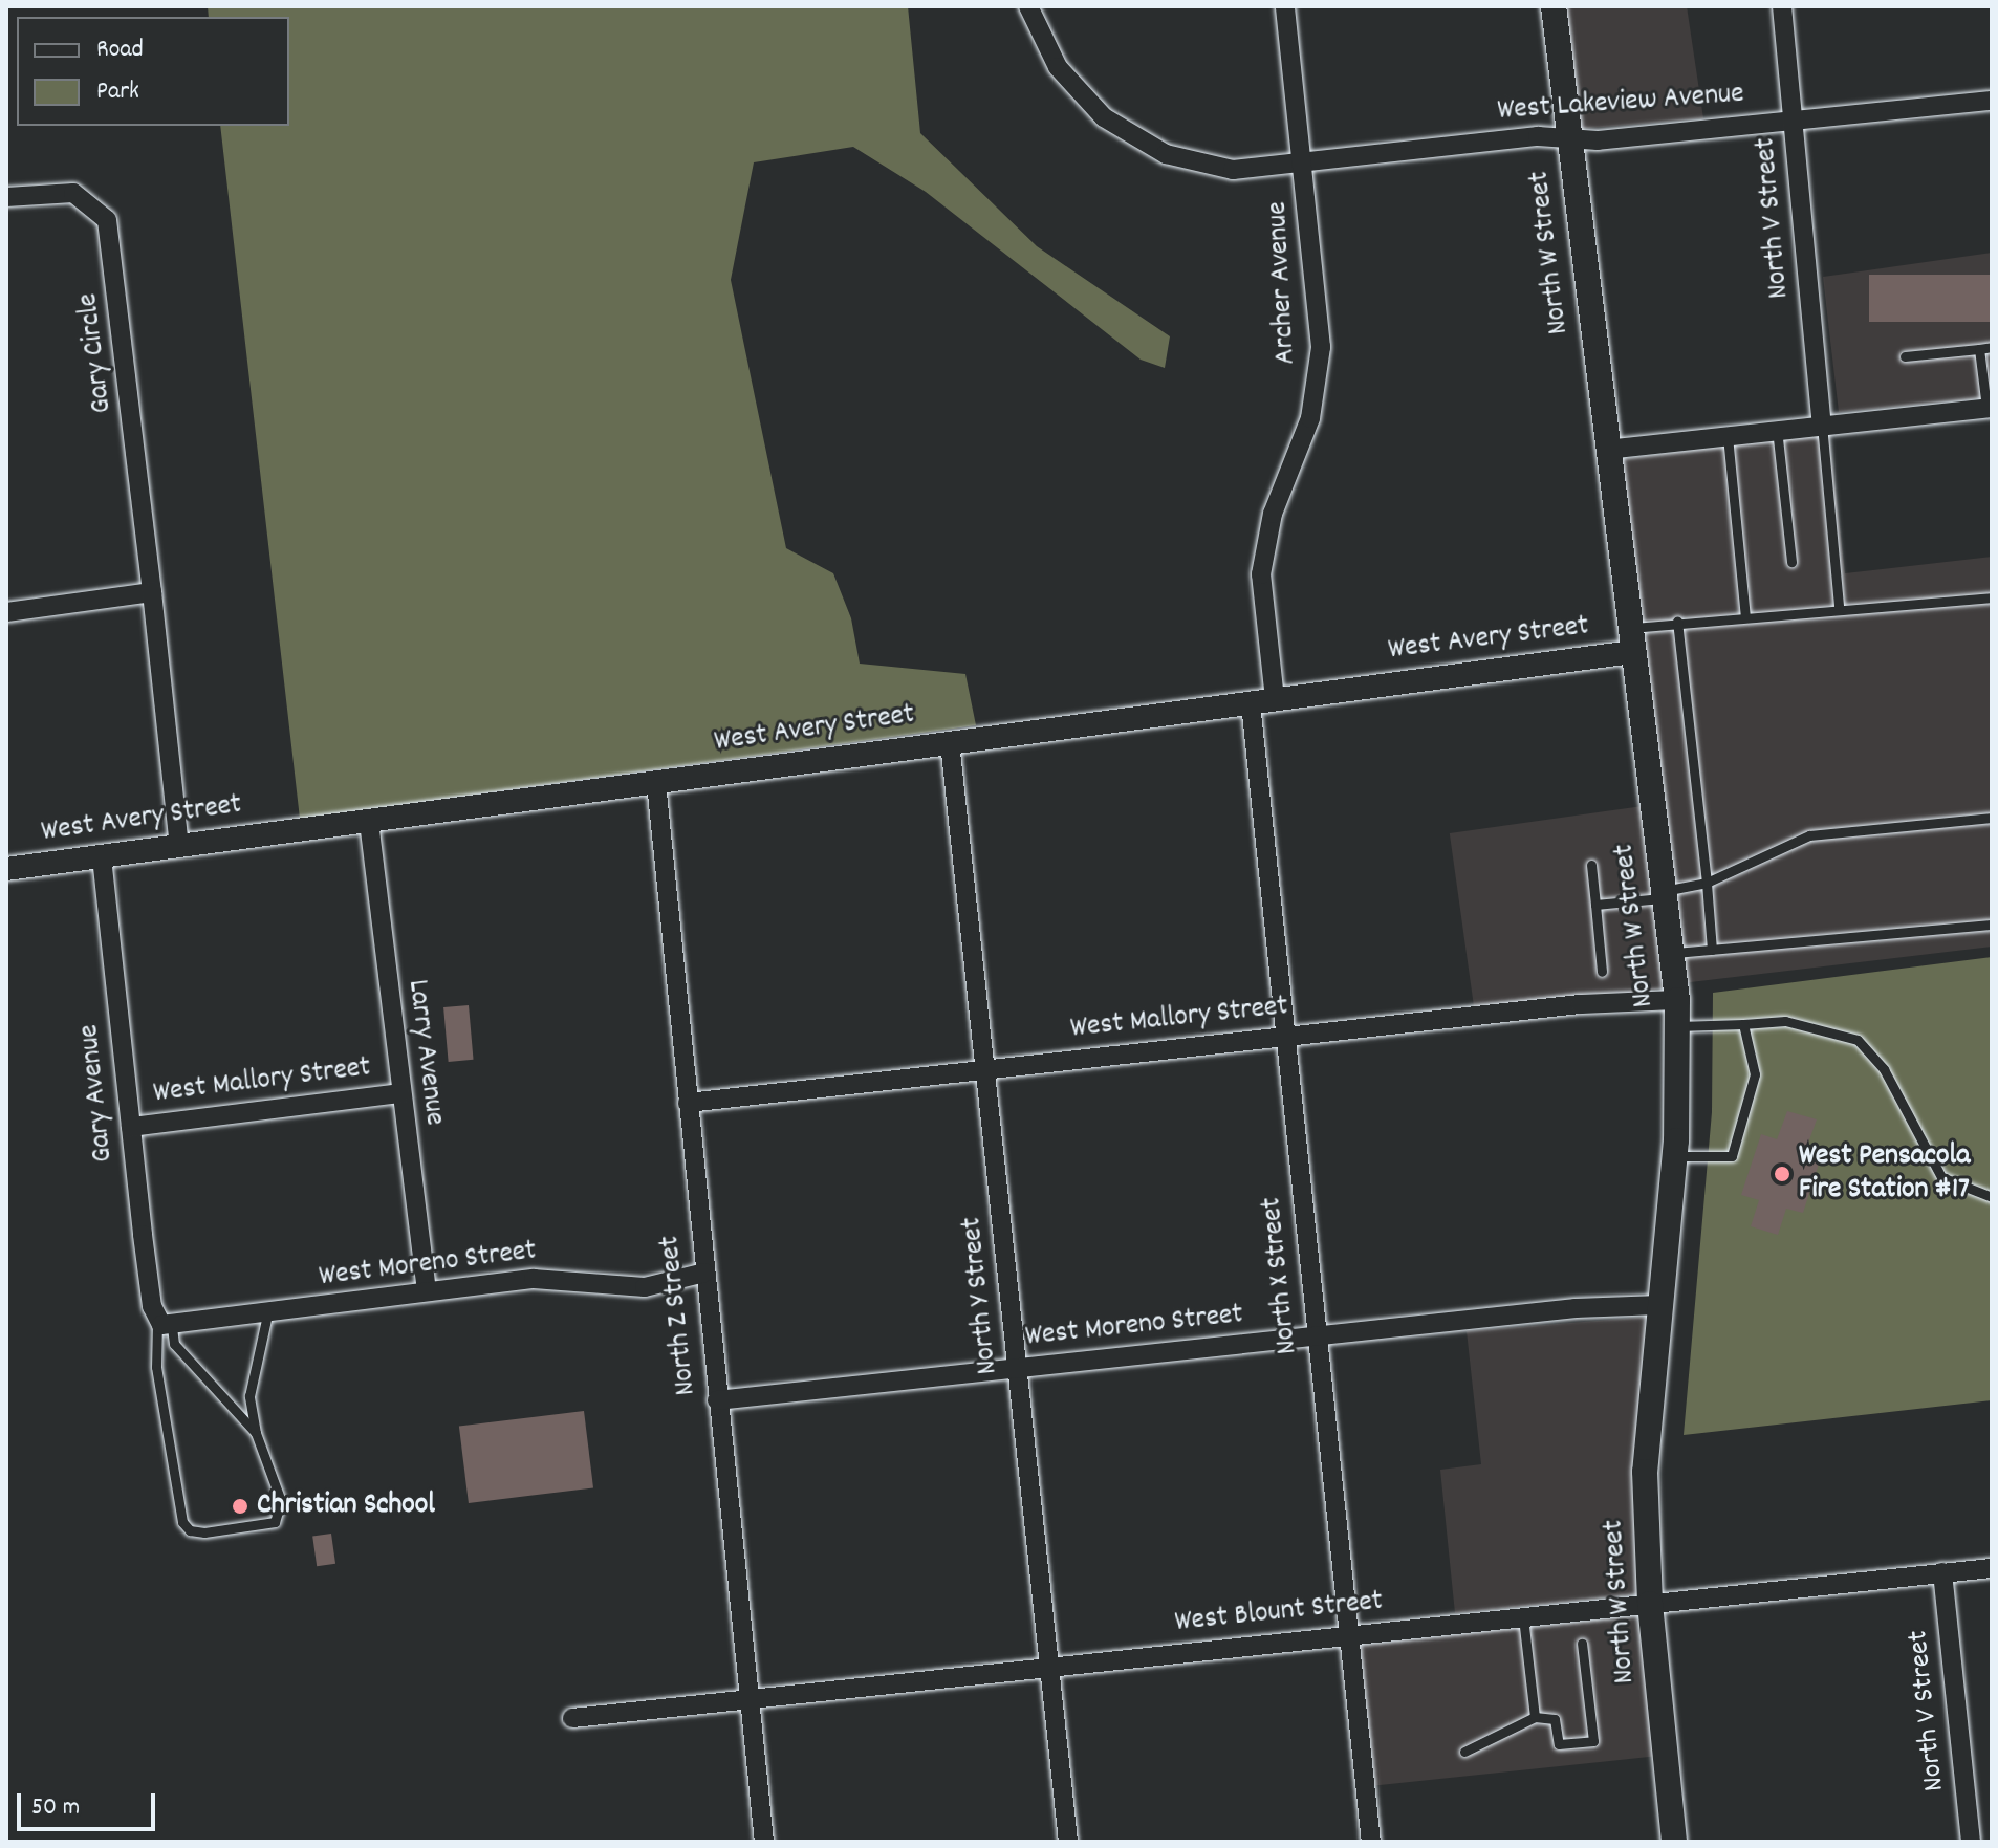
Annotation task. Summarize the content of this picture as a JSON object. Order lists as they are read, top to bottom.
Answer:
{
  "streets": {
    "main road": ["North W Street"],
    "street": [
      "West Lakeview Avenue",
      "North V Street",
      "Archer Avenue",
      "Gary Circle",
      "West Avery Street",
      "West Mallory Street",
      "Larry Avenue",
      "Gary Avenue",
      "West Moreno Street",
      "North X Street",
      "North Y Street",
      "North Z Street",
      "West Blount Street"
    ]
  },
  "crossings": [
    ["West Lakeview Avenue", "North V Street"],
    ["West Lakeview Avenue", "North W Street"],
    ["West Lakeview Avenue", "Archer Avenue"],
    ["North V Street", "West Blount Street"],
    ["North W Street", "West Avery Street"],
    ["North W Street", "West Mallory Street"],
    ["North W Street", "West Moreno Street"],
    ["North W Street", "West Blount Street"],
    ["Archer Avenue", "West Avery Street"],
    ["Gary Circle", "West Avery Street"],
    ["West Avery Street", "Larry Avenue"],
    ["West Avery Street", "Gary Avenue"],
    ["West Avery Street", "North X Street"],
    ["West Avery Street", "North Y Street"],
    ["West Avery Street", "North Z Street"],
    ["West Mallory Street", "Larry Avenue"],
    ["West Mallory Street", "Gary Avenue"],
    ["West Mallory Street", "North X Street"],
    ["West Mallory Street", "North Y Street"],
    ["West Mallory Street", "North Z Street"],
    ["Larry Avenue", "West Moreno Street"],
    ["Gary Avenue", "West Moreno Street"],
    ["West Moreno Street", "North X Street"],
    ["West Moreno Street", "North Y Street"],
    ["West Moreno Street", "North Z Street"],
    ["North X Street", "West Blount Street"],
    ["North Y Street", "West Blount Street"],
    ["North Z Street", "West Blount Street"]
  ],
  "places": ["West Pensacola Fire Station #17", "Christian School"],
  "legend": ["Road", "Park"],
  "scale_bar": "50 m"
}
